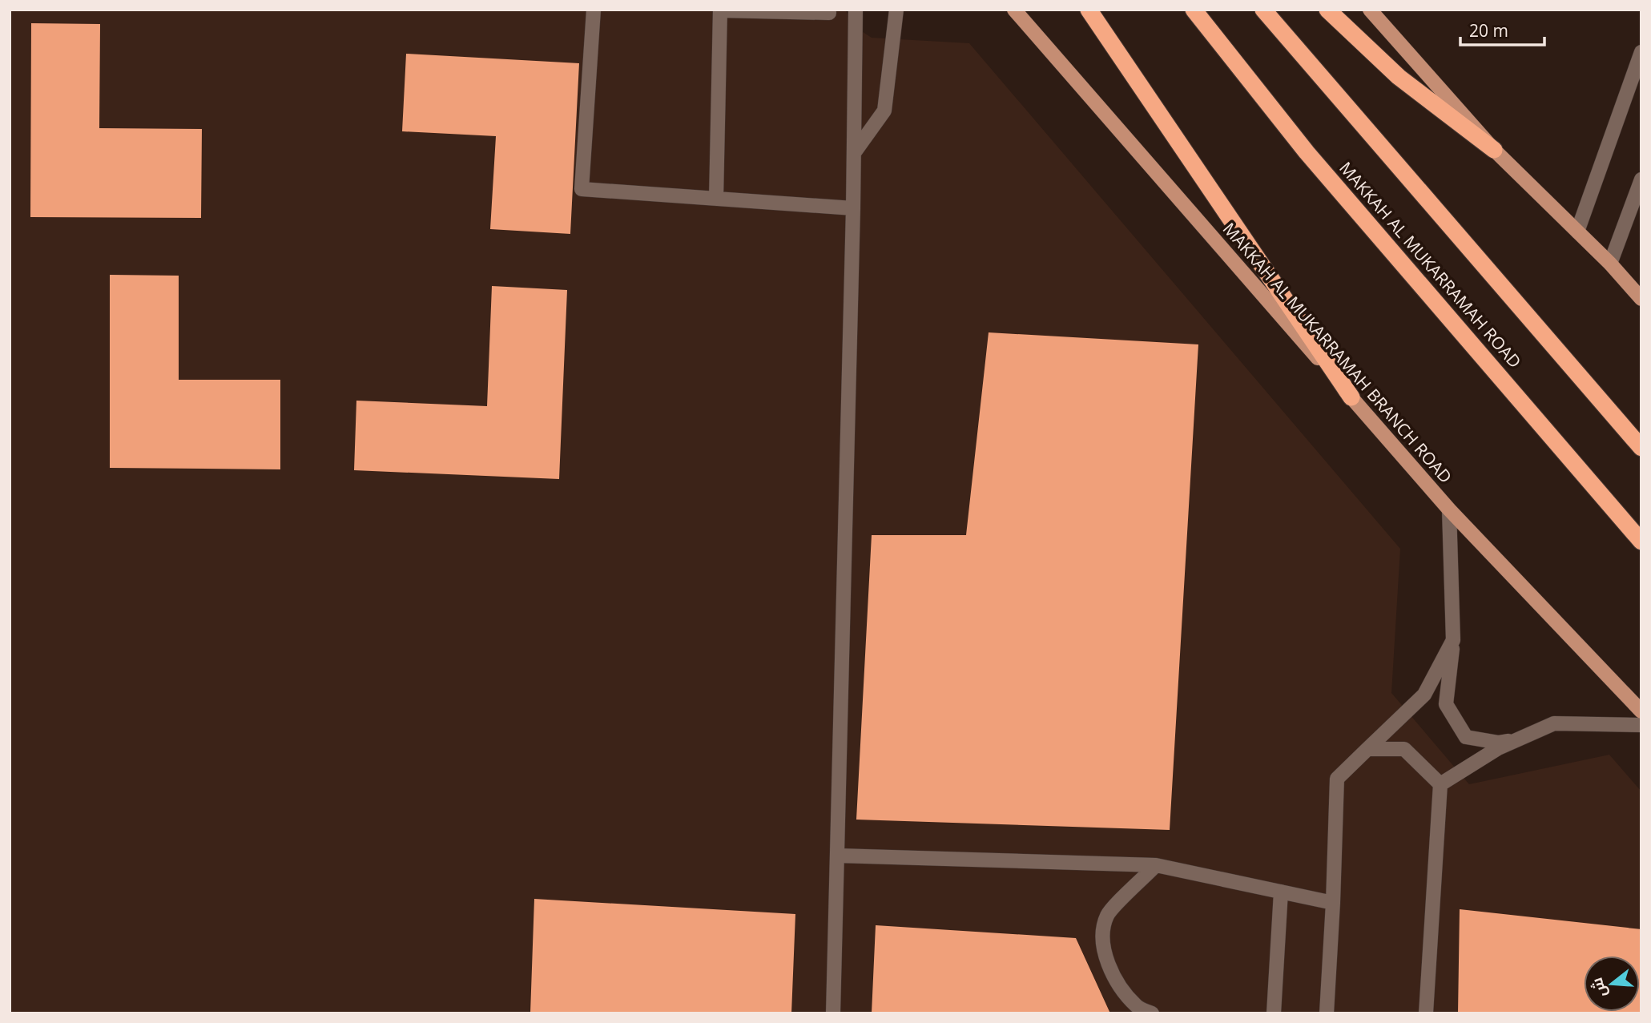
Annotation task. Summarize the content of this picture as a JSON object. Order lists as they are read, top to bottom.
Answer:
{
  "streets": {
    "highway": ["MAKKAH AL MUKARRAMAH ROAD"],
    "main road": ["MAKKAH AL MUKARRAMAH BRANCH ROAD"]
  },
  "scale_bar": "20 m",
  "north": "left"
}
